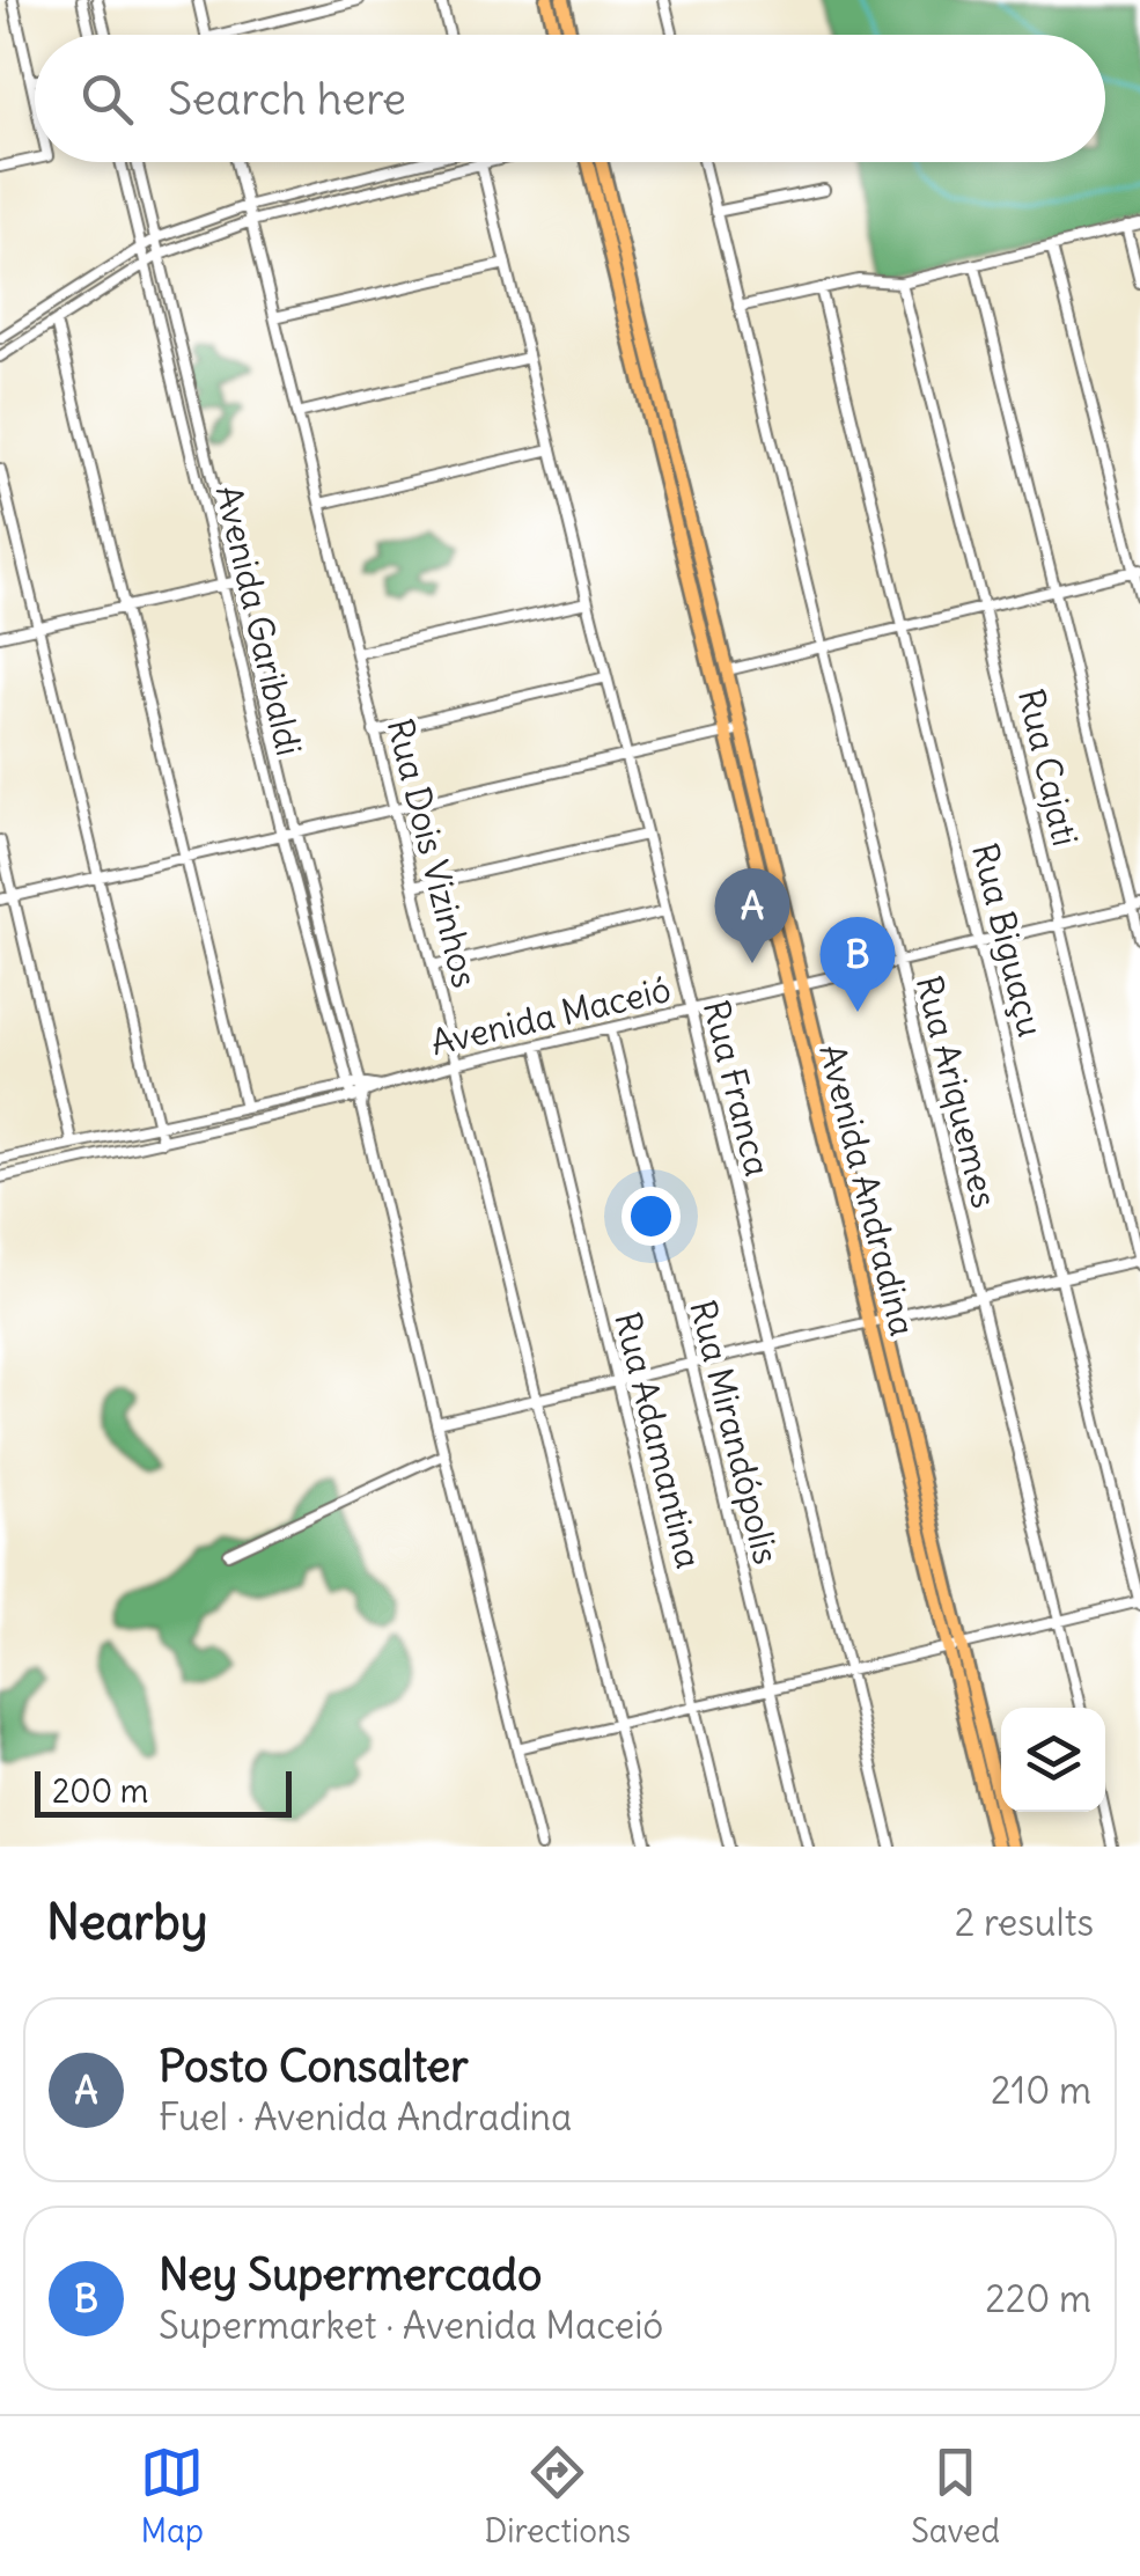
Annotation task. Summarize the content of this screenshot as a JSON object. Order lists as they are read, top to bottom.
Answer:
{
  "streets": {
    "main road": ["Avenida Andradina"],
    "street": [
      "Avenida Garibaldi",
      "Rua Cajati",
      "Rua Dois Vizinhos",
      "Rua Biguaçu",
      "Avenida Maceió",
      "Rua Franca",
      "Rua Ariquemes",
      "Rua Mirandópolis",
      "Rua Adamantina"
    ]
  },
  "crossings": [
    ["Avenida Garibaldi", "Avenida Maceió"],
    ["Rua Cajati", "Avenida Maceió"],
    ["Rua Dois Vizinhos", "Avenida Maceió"],
    ["Rua Biguaçu", "Avenida Maceió"],
    ["Avenida Maceió", "Rua Franca"],
    ["Avenida Maceió", "Rua Ariquemes"],
    ["Avenida Maceió", "Avenida Andradina"],
    ["Avenida Maceió", "Rua Mirandópolis"],
    ["Avenida Maceió", "Rua Adamantina"]
  ],
  "scale_bar": "200 m",
  "page": {
    "search": "Search here",
    "pins": ["A", "B"],
    "scale": "200 m",
    "heading": ["Nearby", "2 results"],
    "list": [
      {
        "mark": "A",
        "name": "Posto Consalter",
        "note": "Fuel · Avenida Andradina",
        "value": "210 m"
      },
      {
        "mark": "B",
        "name": "Ney Supermercado",
        "note": "Supermarket · Avenida Maceió",
        "value": "220 m"
      }
    ],
    "nav": ["Map", "Directions", "Saved"]
  }
}
